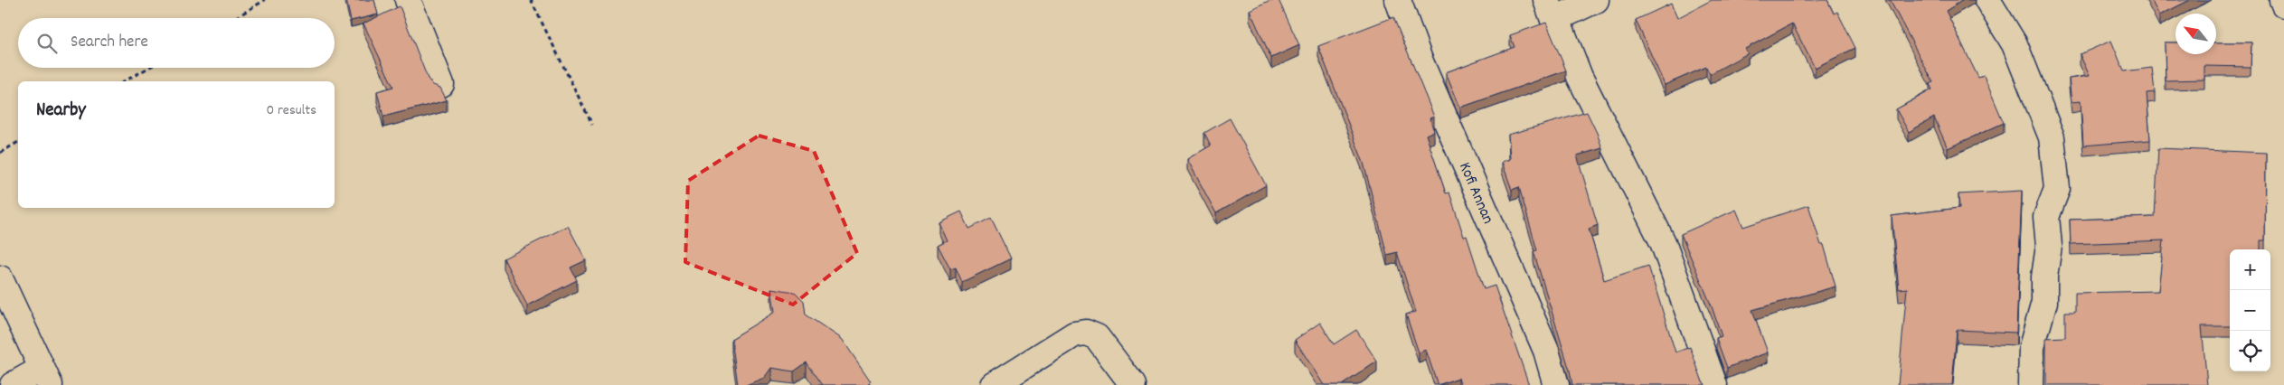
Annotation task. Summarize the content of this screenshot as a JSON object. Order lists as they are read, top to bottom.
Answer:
{
  "streets": {
    "street": ["Kofi Annan"]
  },
  "north": "top left",
  "page": {
    "search": "Search here",
    "heading": ["Nearby", "0 results"],
    "map_buttons": ["+", "−"]
  }
}
